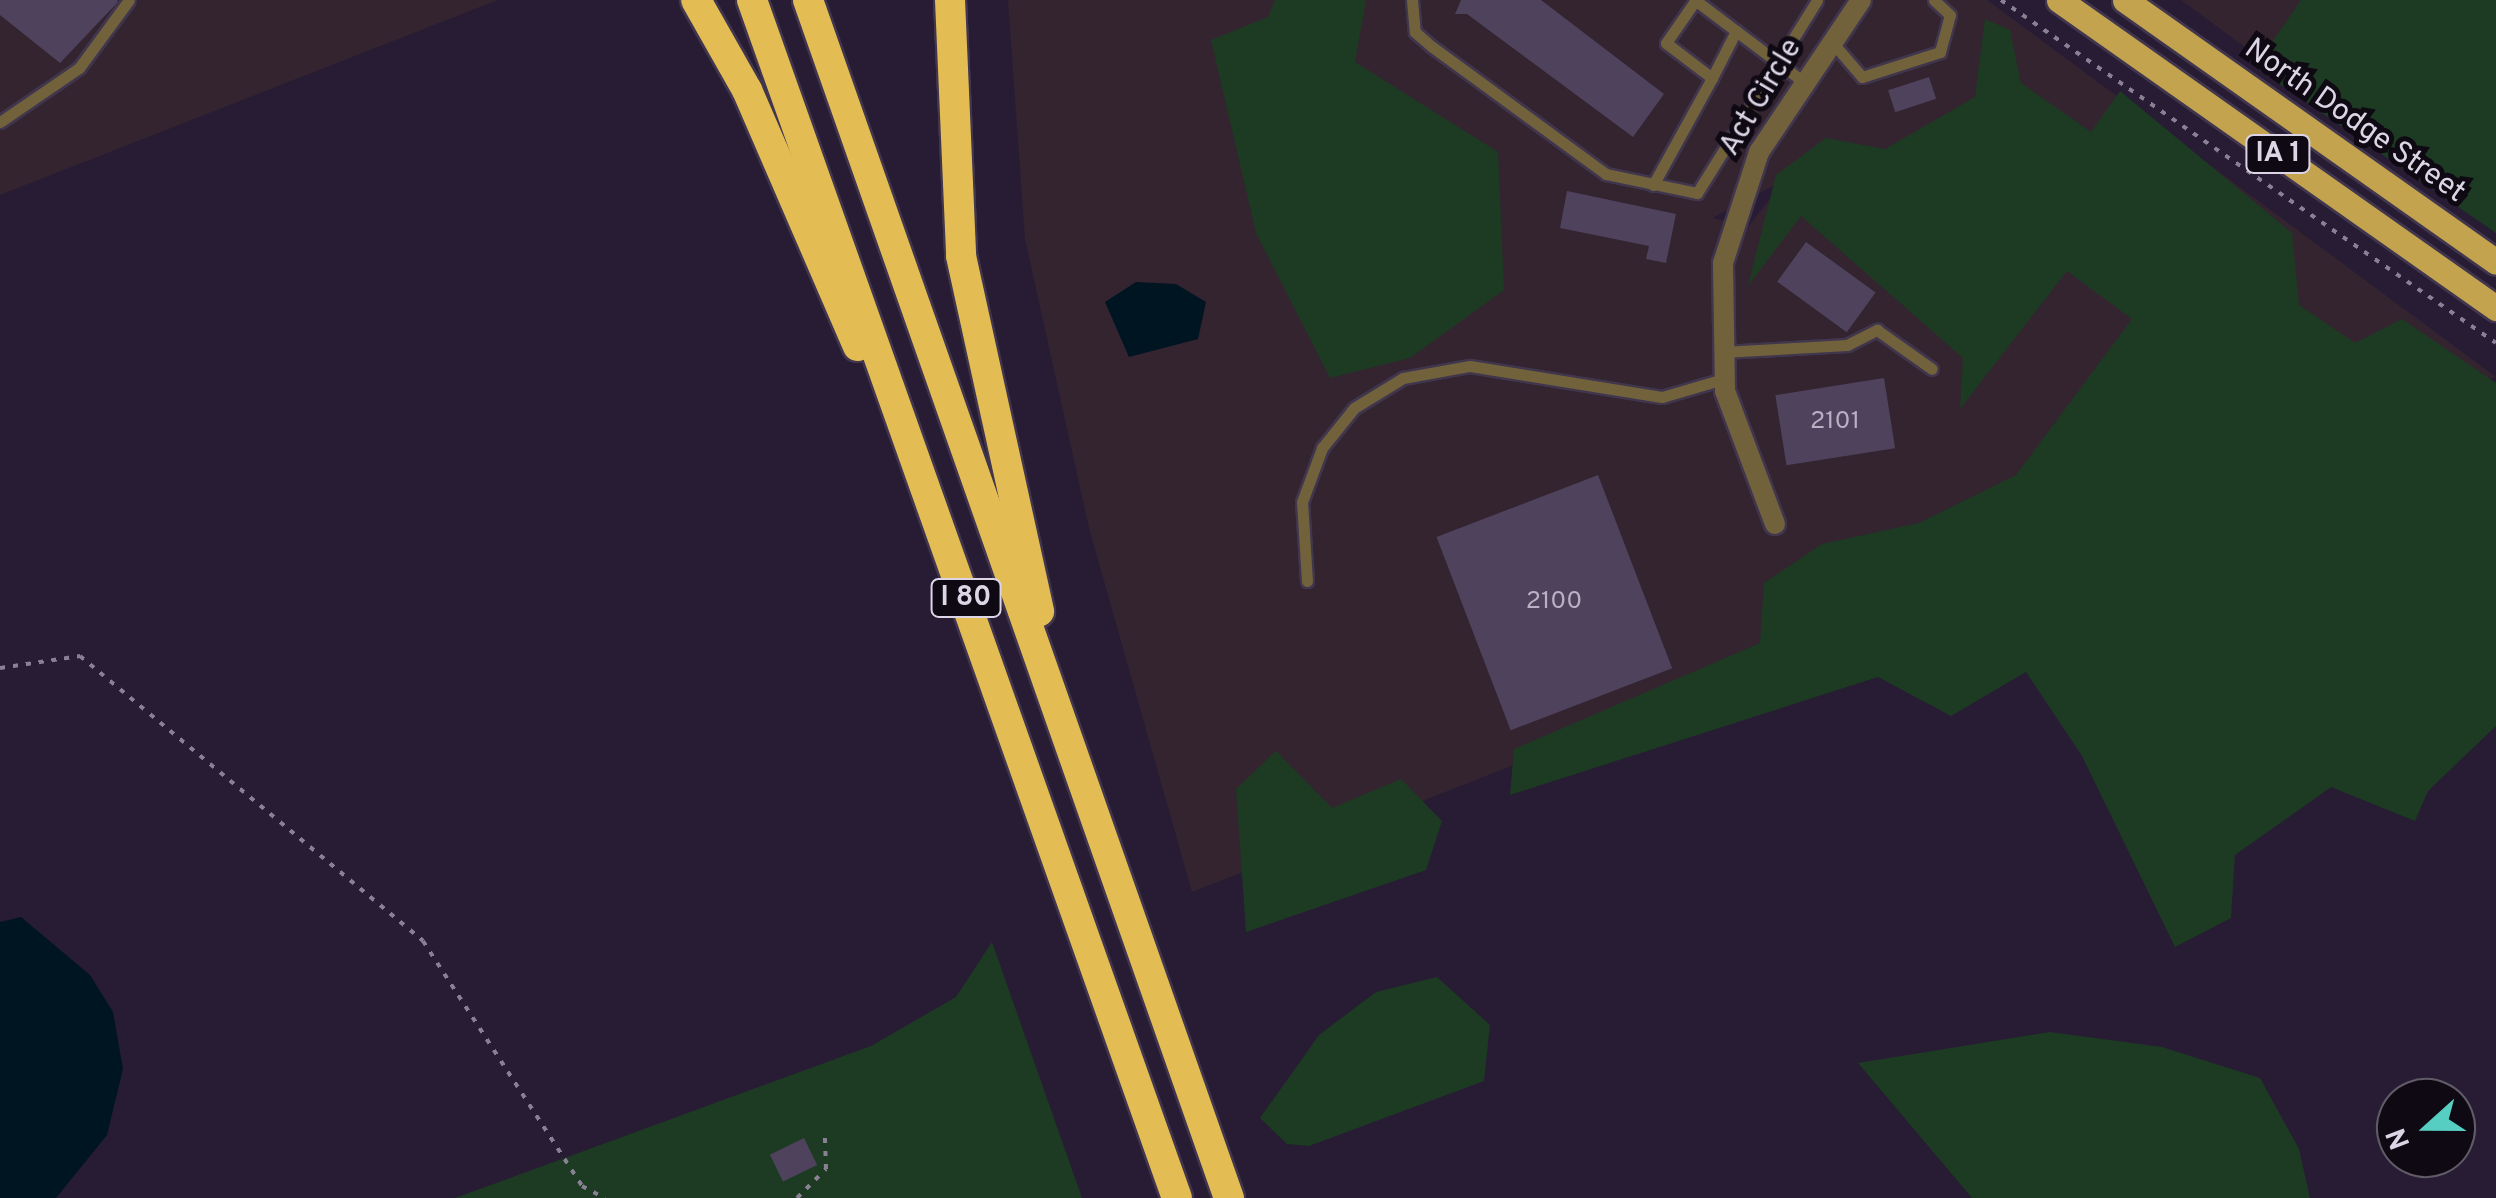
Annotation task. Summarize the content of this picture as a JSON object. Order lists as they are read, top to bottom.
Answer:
{
  "streets": {
    "highway": ["I 80"],
    "main road": ["North Dodge Street", "IA 1"],
    "street": ["Act Circle"]
  },
  "house_numbers": ["2101", "2100"],
  "north": "left"
}
